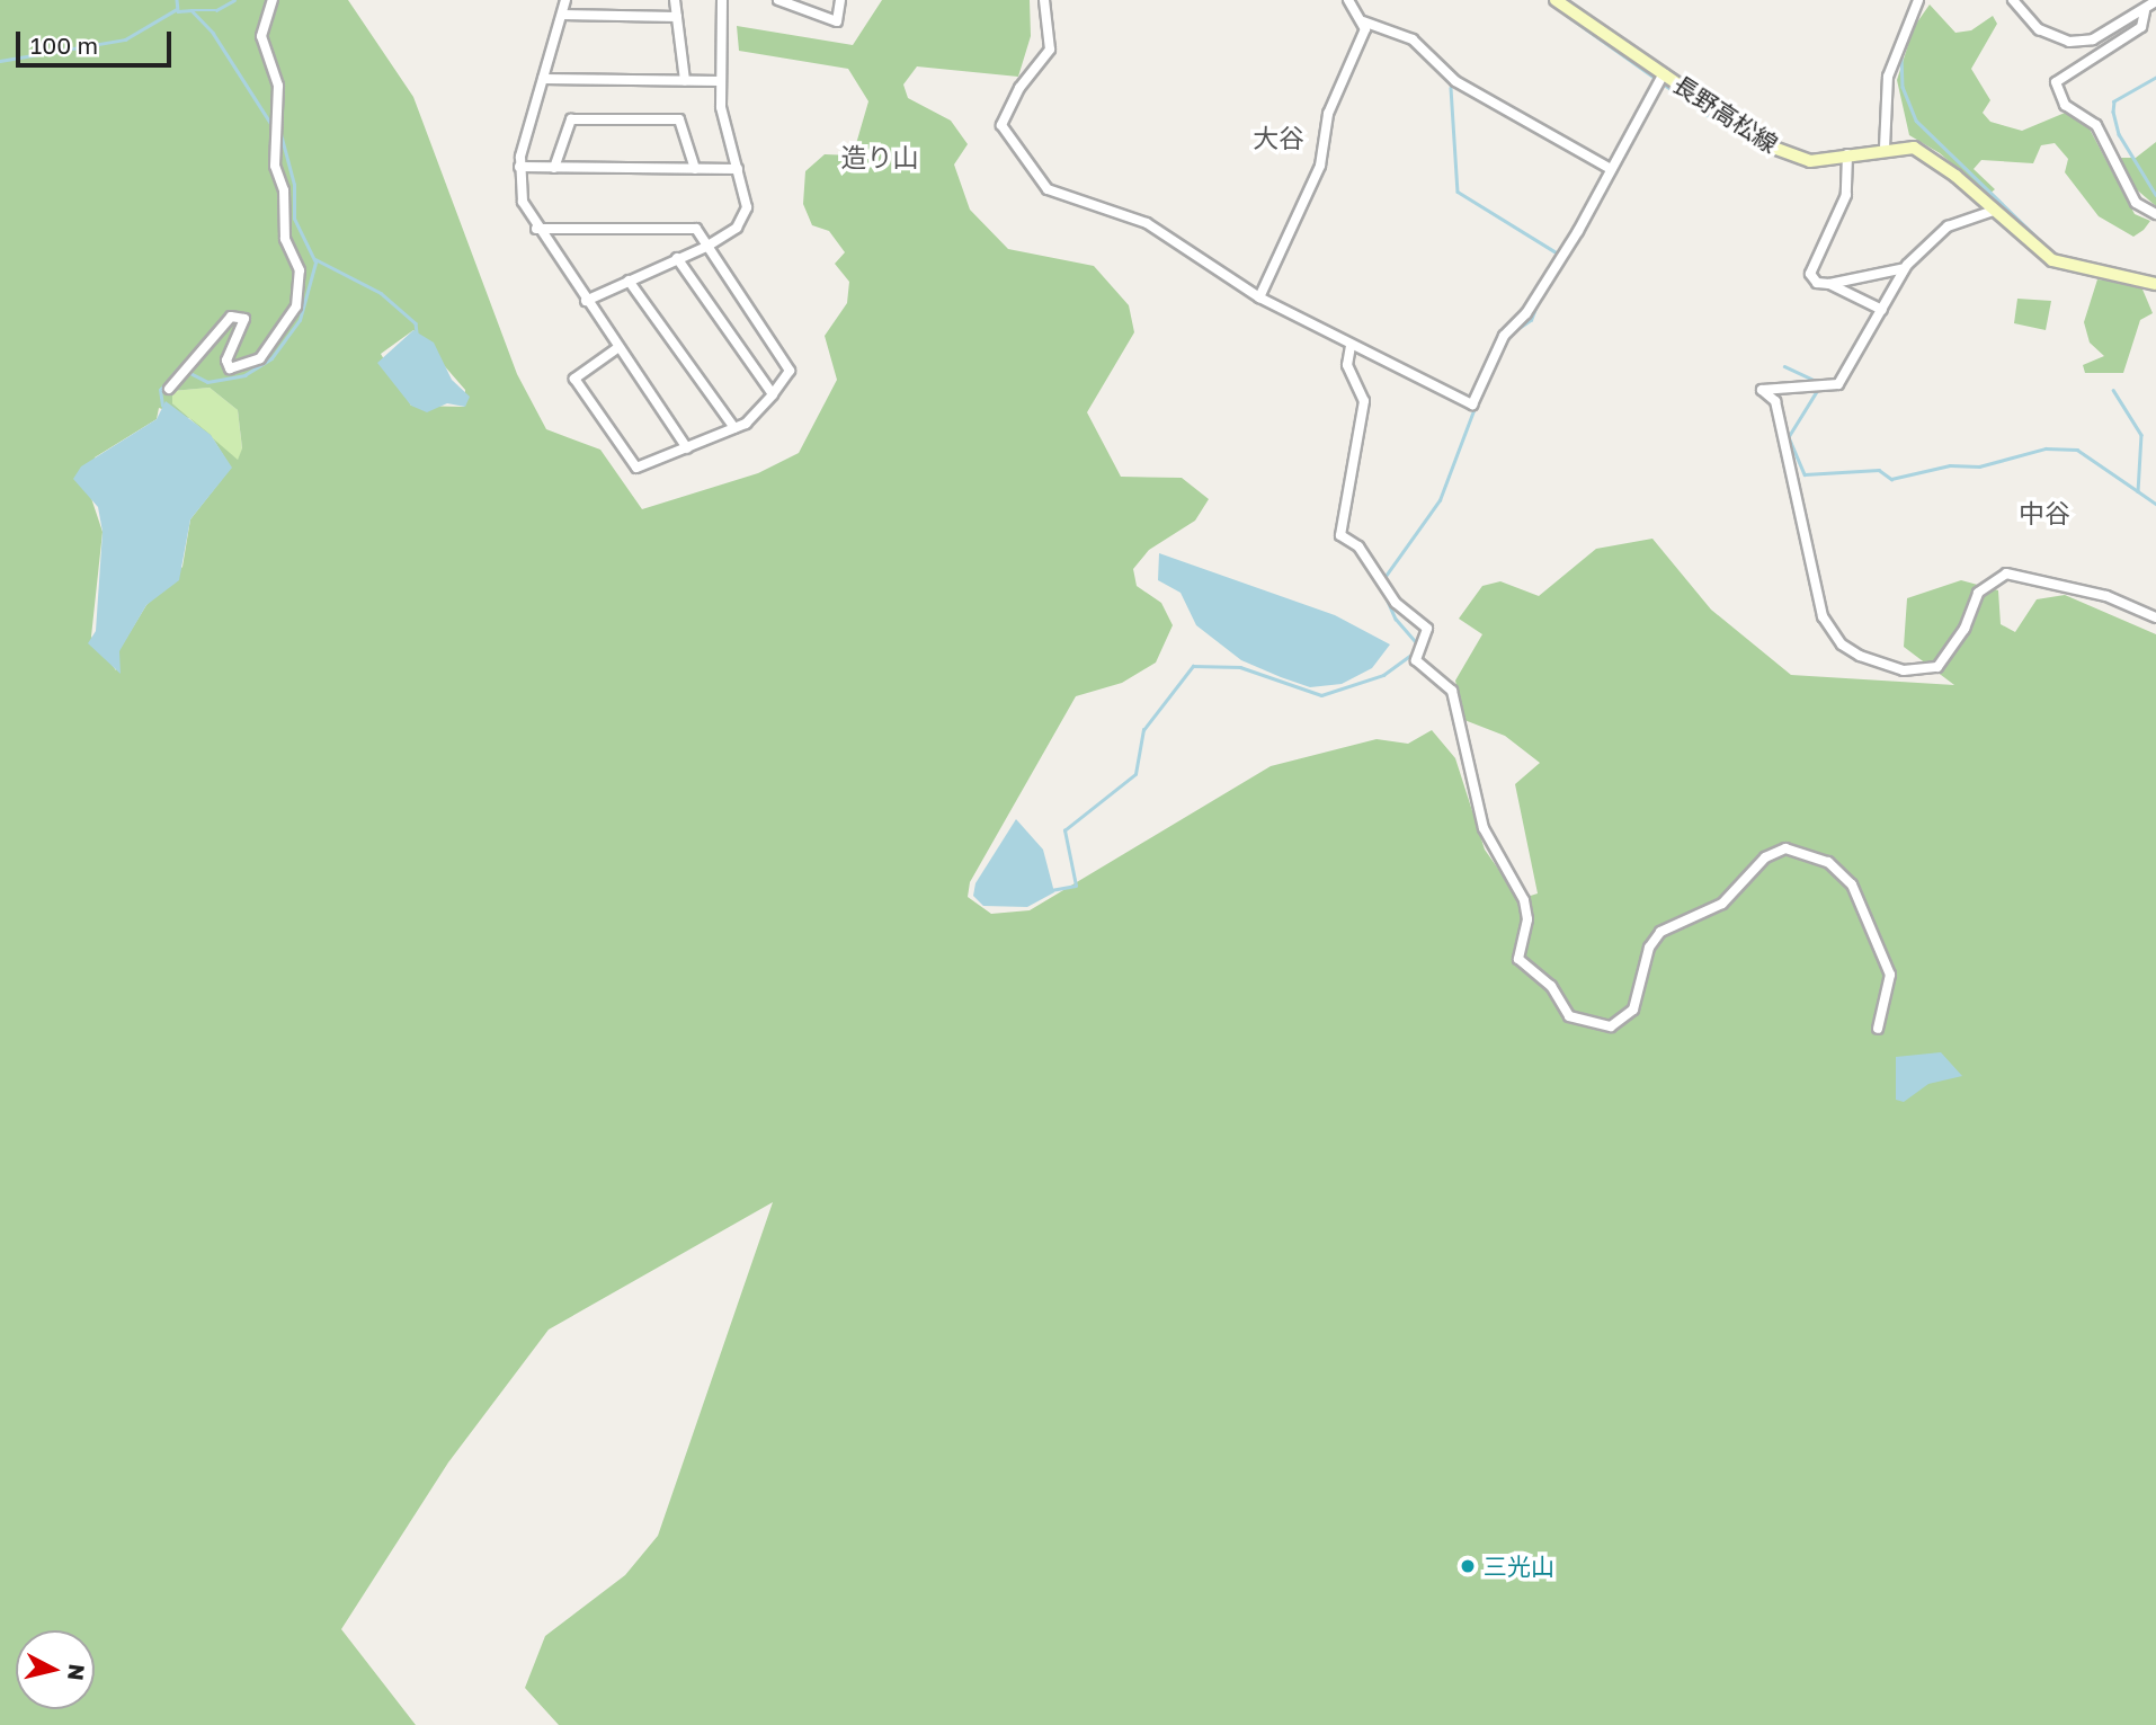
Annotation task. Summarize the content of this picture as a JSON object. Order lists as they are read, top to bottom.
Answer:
{
  "streets": {
    "main road": ["長野高松線"]
  },
  "districts": ["大谷", "造り山", "中谷"],
  "places": ["三光山"],
  "scale_bar": "100 m",
  "north": "right"
}
